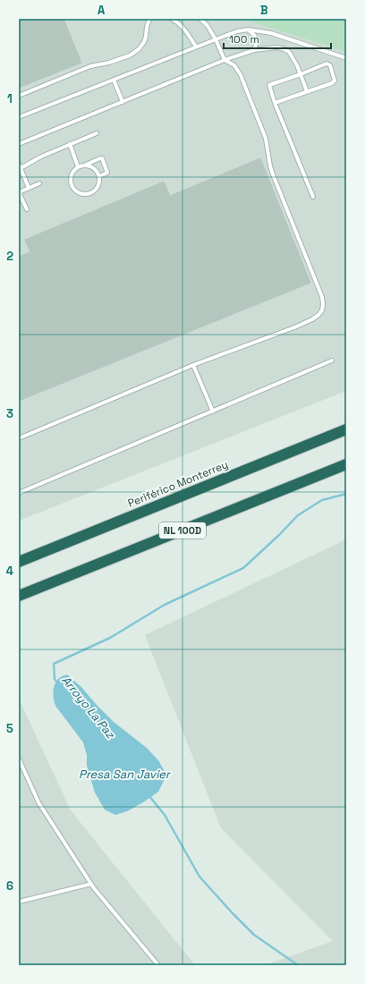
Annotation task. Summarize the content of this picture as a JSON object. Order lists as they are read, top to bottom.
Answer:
{
  "streets": {
    "highway": ["Periférico Monterrey", "NL 100D"]
  },
  "water": ["Arroyo La Paz", "Presa San Javier"],
  "scale_bar": "100 m",
  "grid": {
    "columns": ["A", "B"],
    "rows": [
      "1",
      "2",
      "3",
      "4",
      "5",
      "6"
    ]
  }
}
